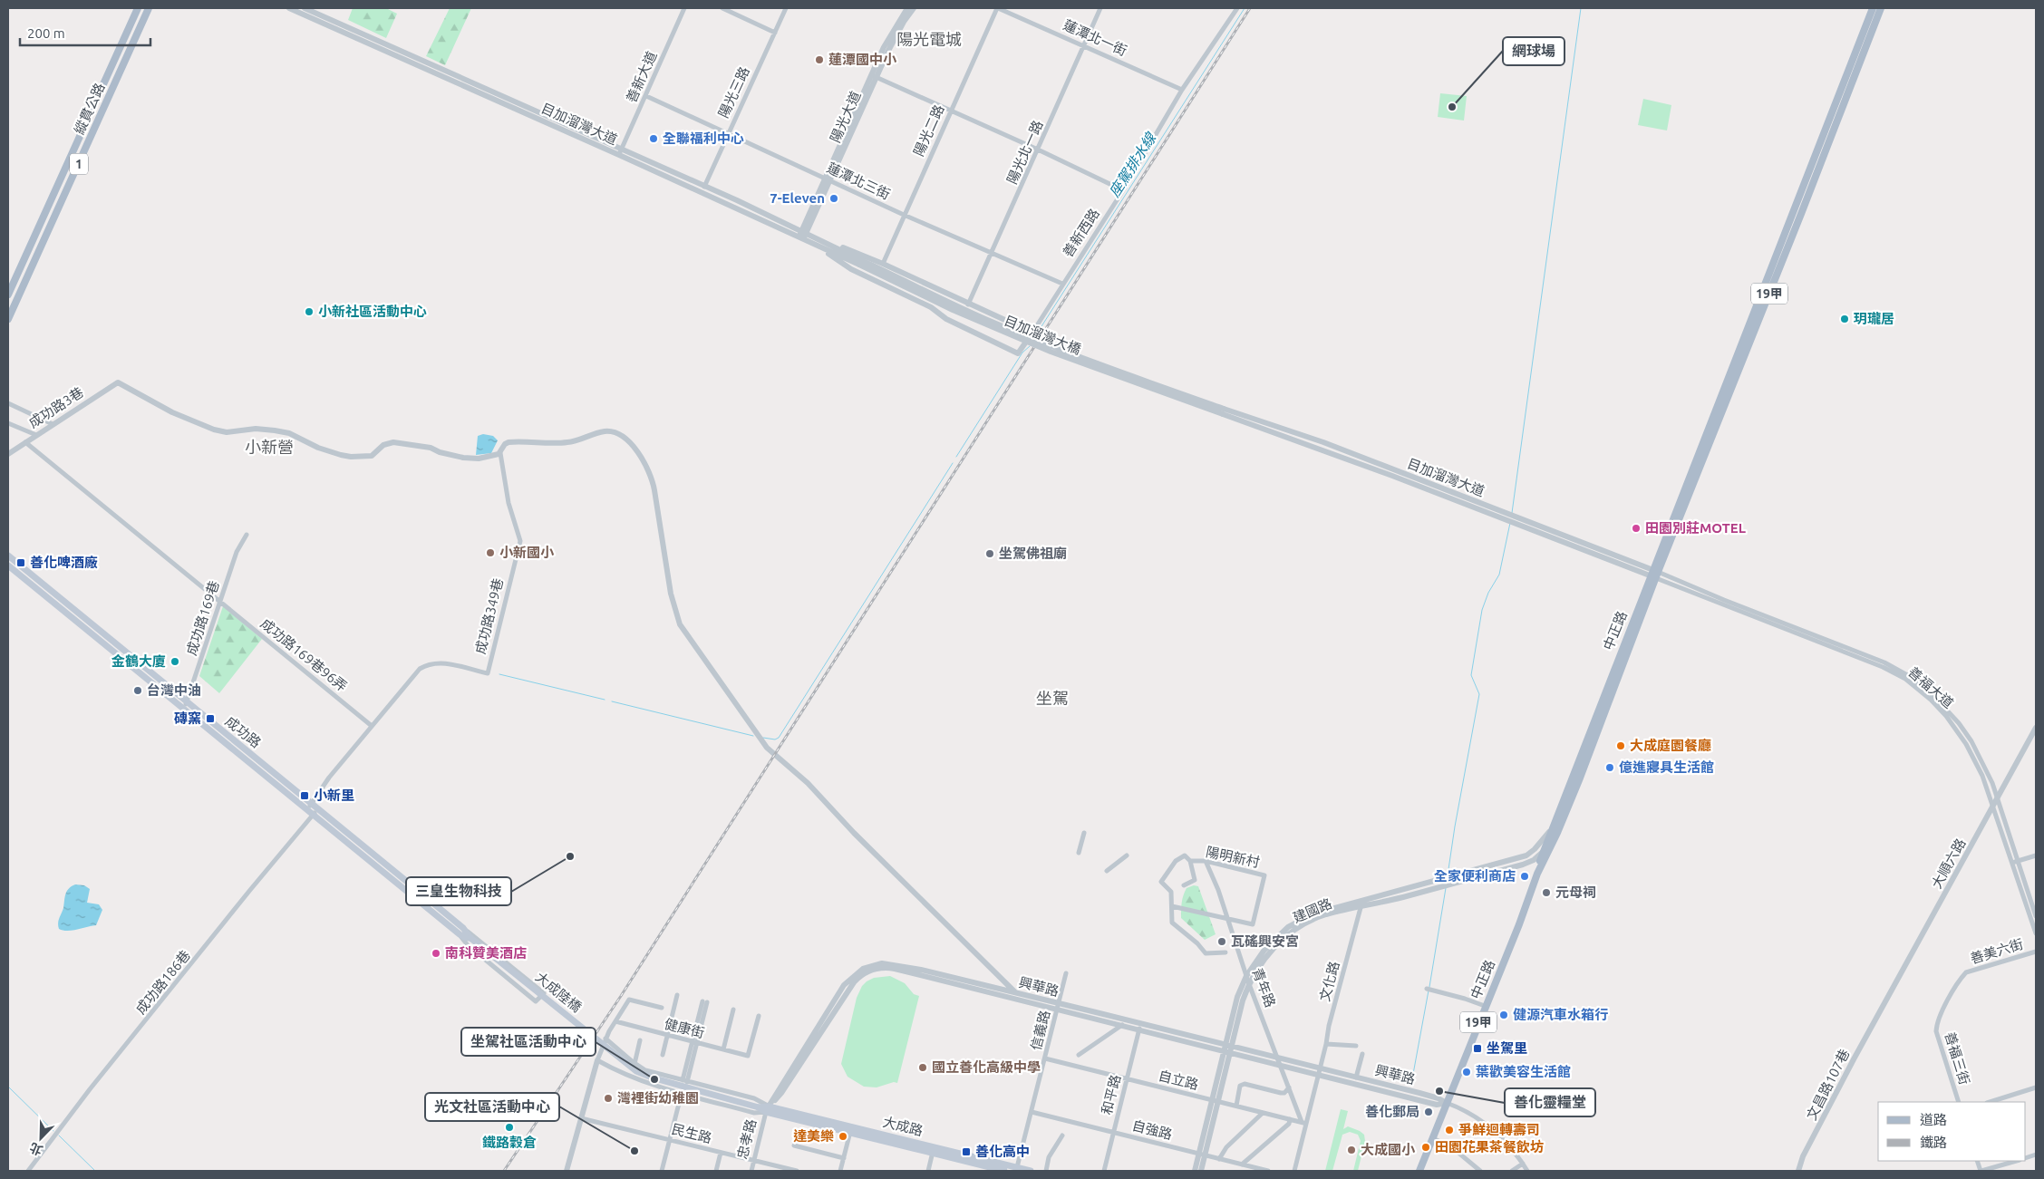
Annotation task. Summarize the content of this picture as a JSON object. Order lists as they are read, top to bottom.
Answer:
{
  "streets": {
    "main road": [
      "縱貫公路",
      "1",
      "19甲",
      "中正路",
      "成功路",
      "大成陸橋",
      "大成路"
    ],
    "street": [
      "蓮潭北一街",
      "善新大道",
      "陽光三路",
      "陽光大道",
      "目加溜灣大道",
      "陽光二路",
      "陽光北一路",
      "蓮潭北三街",
      "善新西路",
      "目加溜灣大橋",
      "成功路3巷",
      "成功路349巷",
      "成功路169巷",
      "成功路169巷96弄",
      "善福大道",
      "陽明新村",
      "大順六路",
      "建國路",
      "善美六街",
      "文化路",
      "成功路186巷",
      "興華路",
      "青年路",
      "健康街",
      "信義路",
      "善福三街",
      "自立路",
      "文昌路107巷",
      "和平路",
      "自強路",
      "民生路",
      "忠孝路"
    ]
  },
  "crossings": [
    ["蓮潭北一街", "陽光二路"],
    ["蓮潭北一街", "陽光北一路"],
    ["蓮潭北一街", "善新西路"],
    ["善新大道", "目加溜灣大道"],
    ["善新大道", "蓮潭北三街"],
    ["陽光三路", "目加溜灣大道"],
    ["陽光三路", "蓮潭北三街"],
    ["陽光大道", "目加溜灣大道"],
    ["陽光大道", "蓮潭北三街"],
    ["目加溜灣大道", "19甲"],
    ["目加溜灣大道", "目加溜灣大橋"],
    ["目加溜灣大道", "中正路"],
    ["目加溜灣大道", "善福大道"],
    ["陽光二路", "蓮潭北三街"],
    ["陽光北一路", "蓮潭北三街"],
    ["蓮潭北三街", "善新西路"],
    ["19甲", "中正路"],
    ["19甲", "善福大道"],
    ["成功路3巷", "成功路349巷"],
    ["成功路3巷", "成功路169巷96弄"],
    ["成功路349巷", "成功路169巷96弄"],
    ["成功路349巷", "成功路"],
    ["成功路169巷", "成功路169巷96弄"],
    ["成功路169巷", "成功路"],
    ["中正路", "善福大道"],
    ["中正路", "建國路"],
    ["中正路", "興華路"],
    ["善福大道", "大順六路"],
    ["成功路", "成功路186巷"],
    ["成功路", "大成陸橋"],
    ["陽明新村", "青年路"],
    ["大順六路", "文昌路107巷"],
    ["建國路", "文化路"],
    ["建國路", "興華路"],
    ["建國路", "青年路"],
    ["建國路", "自立路"],
    ["建國路", "自強路"],
    ["善美六街", "善福三街"],
    ["文化路", "興華路"],
    ["興華路", "青年路"],
    ["興華路", "信義路"],
    ["興華路", "和平路"],
    ["興華路", "大成路"],
    ["興華路", "忠孝路"],
    ["青年路", "自立路"],
    ["大成陸橋", "大成路"],
    ["信義路", "自立路"],
    ["信義路", "大成路"],
    ["信義路", "自強路"],
    ["自立路", "和平路"],
    ["和平路", "自強路"],
    ["大成路", "忠孝路"],
    ["民生路", "忠孝路"]
  ],
  "districts": ["陽光電城", "小新營", "坐駕"],
  "water": ["座駕排水線"],
  "places": {
    "other": [
      "蓮潭國中小",
      "網球場",
      "全聯福利中心",
      "7-Eleven",
      "小新社區活動中心",
      "玥瓏居",
      "田園別莊MOTEL",
      "小新國小",
      "坐駕佛祖廟",
      "金鶴大廈",
      "台灣中油",
      "大成庭園餐廳",
      "億進寢具生活館",
      "三皇生物科技",
      "全家便利商店",
      "元母祠",
      "瓦磘興安宮",
      "南科贊美酒店",
      "健源汽車水箱行",
      "國立善化高級中學",
      "葉歡美容生活館",
      "坐駕社區活動中心",
      "善化靈糧堂",
      "灣裡街幼稚園",
      "善化郵局",
      "鐵路穀倉",
      "爭鮮迴轉壽司",
      "達美樂",
      "田園花果茶餐飲坊",
      "大成國小",
      "光文社區活動中心"
    ],
    "transit": [
      "善化啤酒廠",
      "磚窯",
      "小新里",
      "坐駕里",
      "善化高中"
    ]
  },
  "legend": ["道路", "鐵路"],
  "scale_bar": "200 m",
  "north": "bottom left"
}
